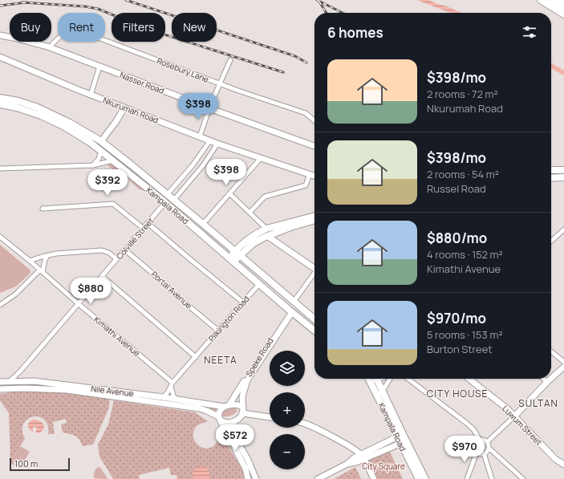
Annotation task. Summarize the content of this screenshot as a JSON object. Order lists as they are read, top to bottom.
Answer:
{
  "streets": {
    "main road": [
      "Nasser Road",
      "Nkurumah Road",
      "Kampala Road",
      "Speke Road",
      "Nile Avenue",
      "Luwum Street"
    ],
    "street": [
      "Rosebury Lane",
      "Colville Street",
      "Portal Avenue",
      "Pilkington Road",
      "Kimathi Avenue"
    ]
  },
  "crossings": [
    ["Rosebury Lane", "Nasser Road"],
    ["Kampala Road", "Colville Street"],
    ["Kampala Road", "Pilkington Road"],
    ["Kampala Road", "Speke Road"],
    ["Colville Street", "Portal Avenue"],
    ["Colville Street", "Kimathi Avenue"],
    ["Colville Street", "Nile Avenue"],
    ["Portal Avenue", "Pilkington Road"],
    ["Pilkington Road", "Kimathi Avenue"],
    ["Kimathi Avenue", "Nile Avenue"],
    ["Speke Road", "Nile Avenue"]
  ],
  "districts": ["NEETA", "CITY HOUSE", "SULTAN"],
  "parks": ["City Square"],
  "scale_bar": "100 m",
  "page": {
    "chip": [
      "Buy",
      "Rent",
      "Filters",
      "New"
    ],
    "heading": "6 homes",
    "list": [
      {
        "name": "$398/mo",
        "note": "2 rooms · 72 m² · Nkurumah Road"
      },
      {
        "name": "$398/mo",
        "note": "2 rooms · 54 m² · Russel Road"
      },
      {
        "name": "$880/mo",
        "note": "4 rooms · 152 m² · Kimathi Avenue"
      },
      {
        "name": "$970/mo",
        "note": "5 rooms · 153 m² · Burton Street"
      }
    ],
    "price": [
      "$398",
      "$398",
      "$392",
      "$880",
      "$572",
      "$970"
    ],
    "map_buttons": ["+", "−"],
    "scale": "100 m"
  }
}
